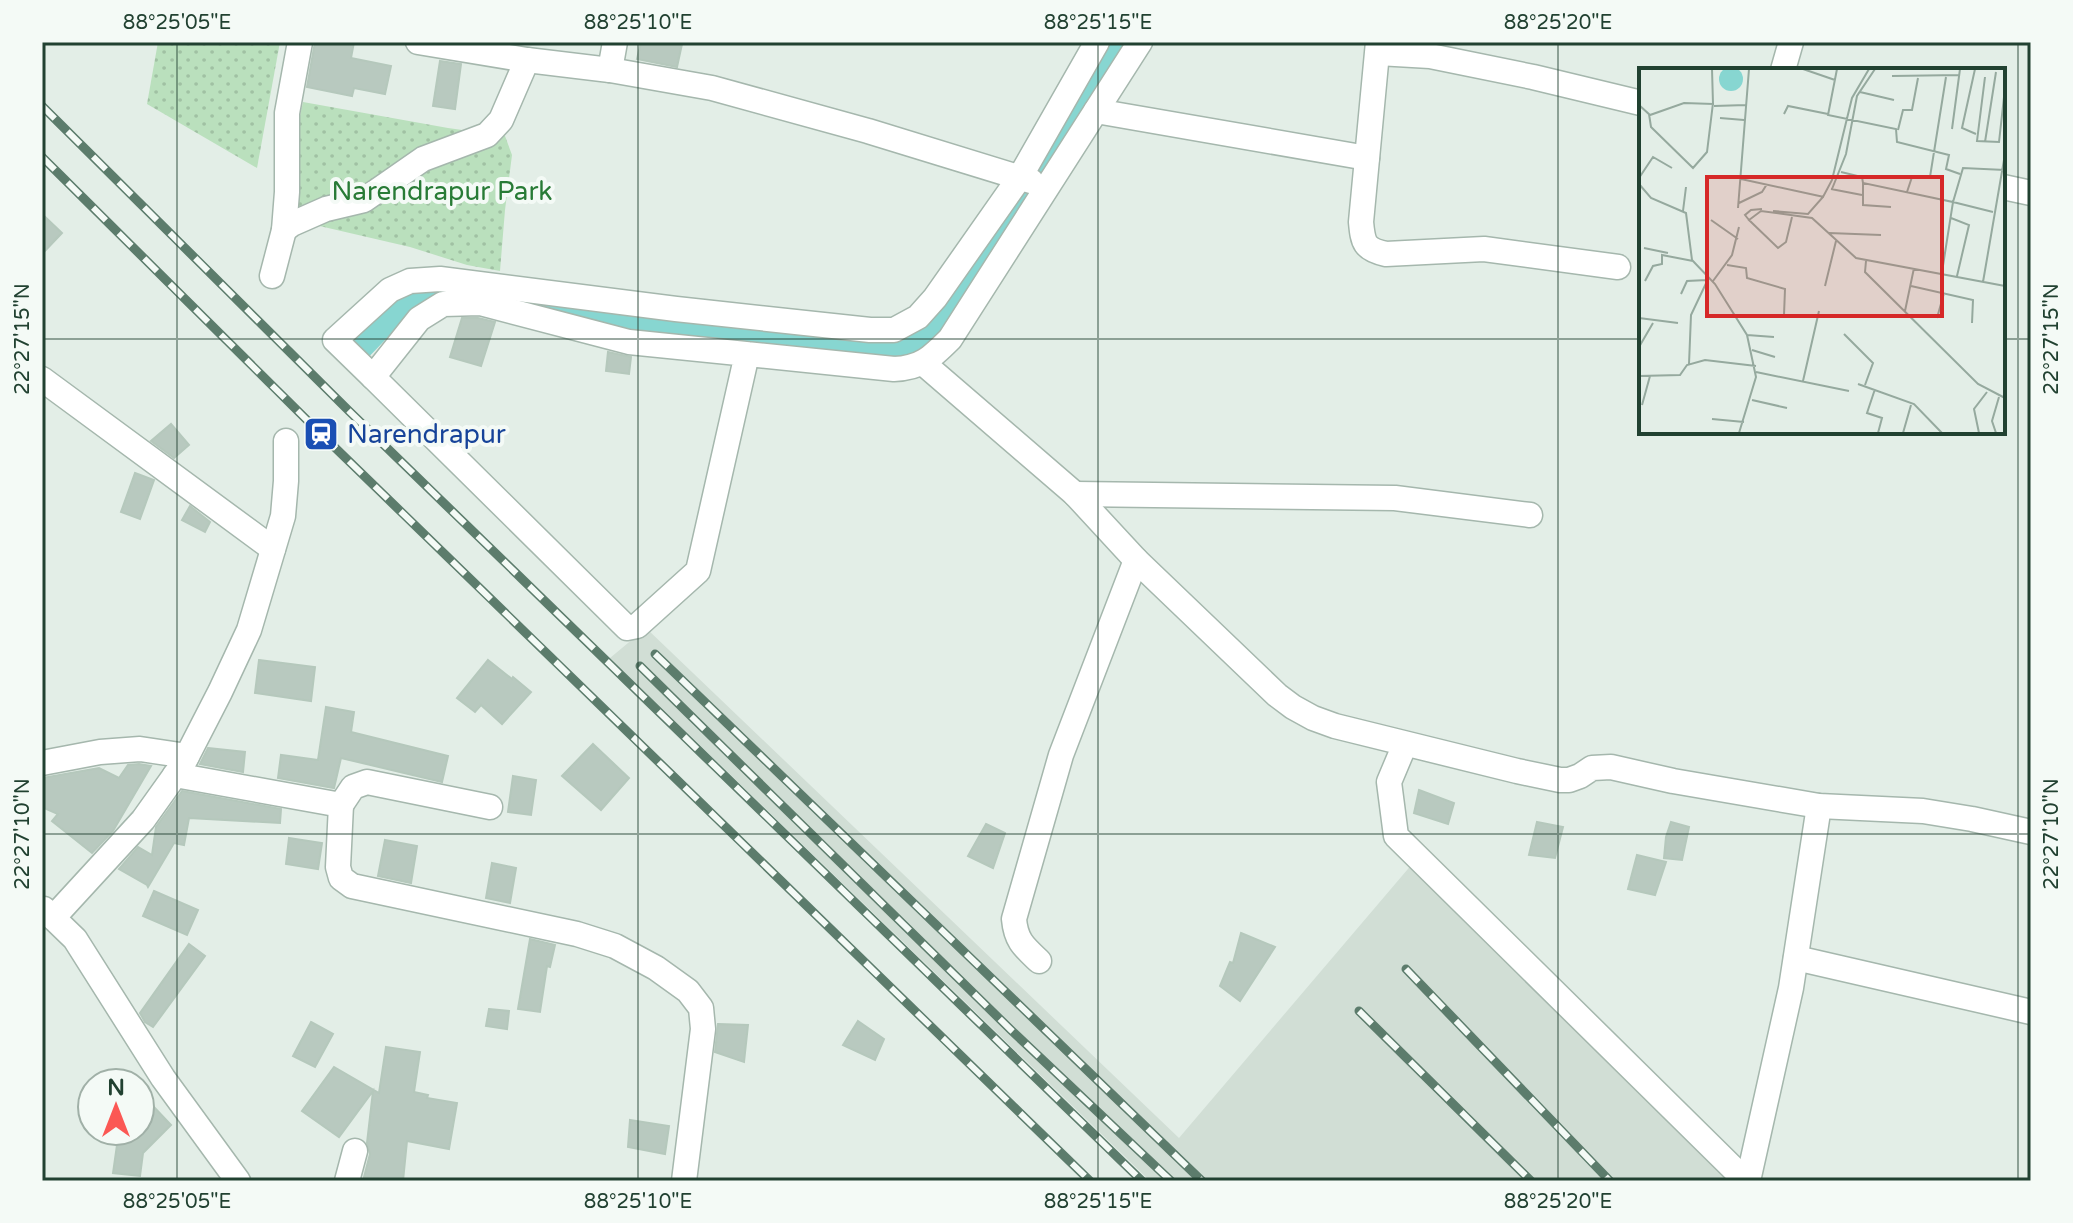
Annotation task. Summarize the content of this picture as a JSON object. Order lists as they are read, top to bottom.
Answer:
{
  "parks": ["Narendrapur Park"],
  "places": {
    "station": ["Narendrapur"]
  },
  "north": "top",
  "coordinates": [
    "88°25'05\"E",
    "88°25'10\"E",
    "88°25'15\"E",
    "88°25'20\"E",
    "22°27'15\"N",
    "22°27'10\"N"
  ]
}
